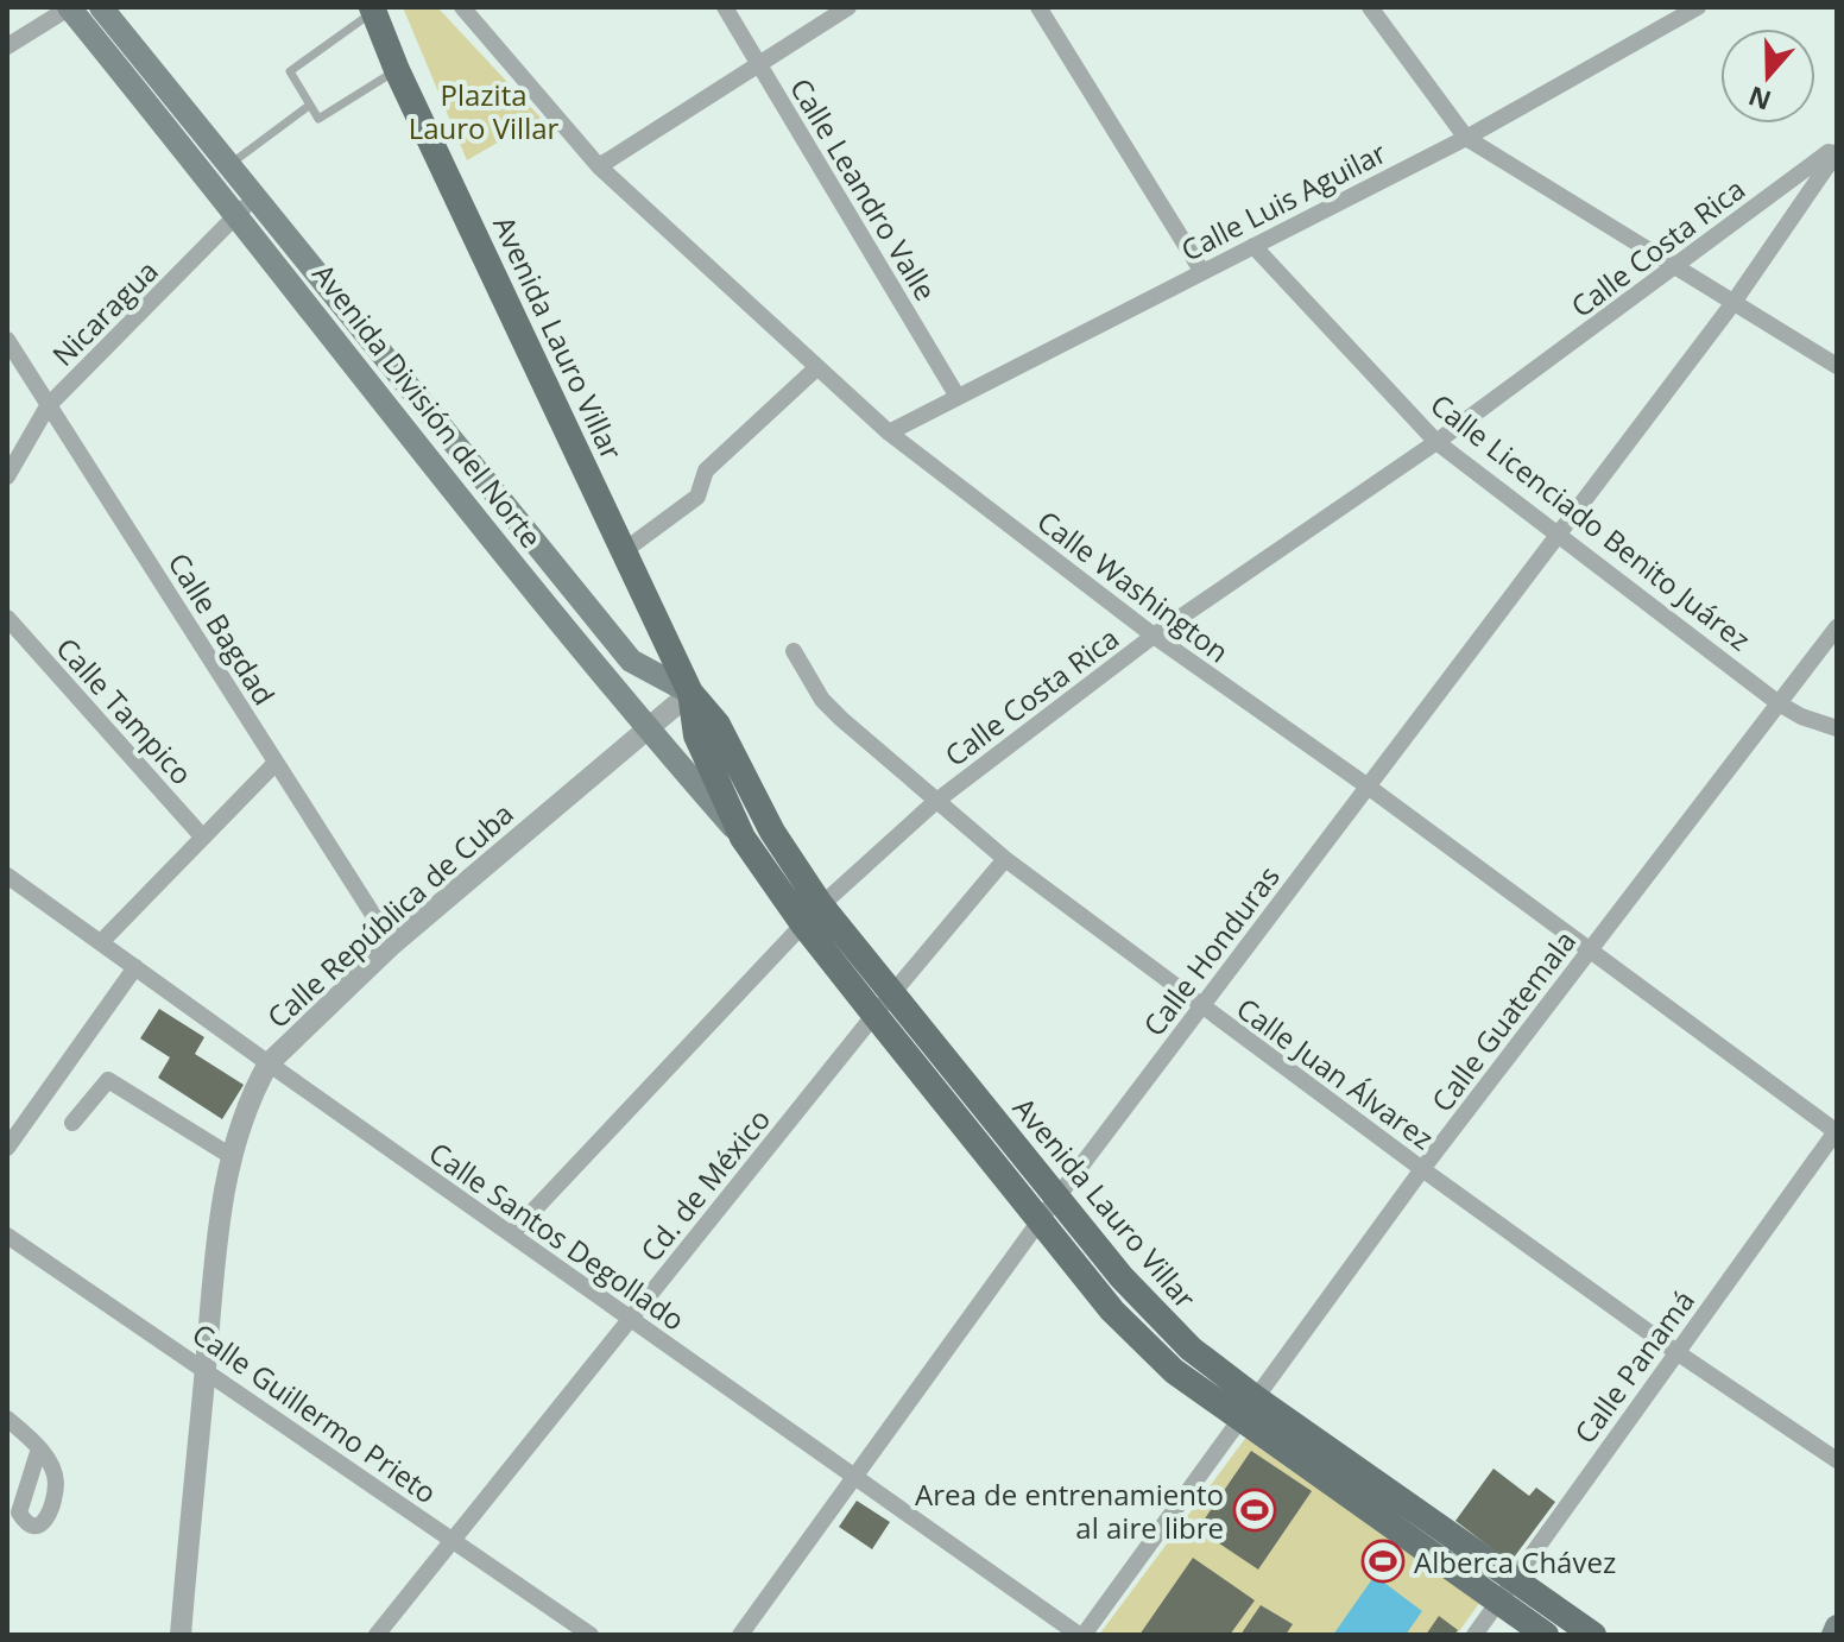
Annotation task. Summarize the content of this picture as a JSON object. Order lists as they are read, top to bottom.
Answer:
{
  "streets": {
    "main road": ["Avenida Lauro Villar", "Avenida División del Norte"],
    "street": [
      "Calle Leandro Valle",
      "Calle Luis Aguilar",
      "Calle Costa Rica",
      "Nicaragua",
      "Calle Licenciado Benito Juárez",
      "Calle Washington",
      "Calle Bagdad",
      "Calle Tampico",
      "Calle República de Cuba",
      "Calle Honduras",
      "Calle Guatemala",
      "Calle Juan Álvarez",
      "Cd. de México",
      "Calle Santos Degollado",
      "Calle Panamá",
      "Calle Guillermo Prieto"
    ]
  },
  "crossings": [
    ["Calle Leandro Valle", "Calle Luis Aguilar"],
    ["Calle Luis Aguilar", "Calle Licenciado Benito Juárez"],
    ["Calle Luis Aguilar", "Calle Washington"],
    ["Calle Costa Rica", "Avenida Lauro Villar"],
    ["Calle Costa Rica", "Calle Licenciado Benito Juárez"],
    ["Calle Costa Rica", "Calle Washington"],
    ["Calle Costa Rica", "Calle Honduras"],
    ["Calle Costa Rica", "Calle Juan Álvarez"],
    ["Calle Costa Rica", "Calle Santos Degollado"],
    ["Nicaragua", "Avenida División del Norte"],
    ["Nicaragua", "Calle Bagdad"],
    ["Avenida Lauro Villar", "Avenida División del Norte"],
    ["Avenida Lauro Villar", "Calle República de Cuba"],
    ["Avenida Lauro Villar", "Calle Honduras"],
    ["Avenida Lauro Villar", "Calle Guatemala"],
    ["Avenida Lauro Villar", "Cd. de México"],
    ["Avenida Lauro Villar", "Calle Panamá"],
    ["Avenida División del Norte", "Calle República de Cuba"],
    ["Calle Licenciado Benito Juárez", "Calle Honduras"],
    ["Calle Licenciado Benito Juárez", "Calle Guatemala"],
    ["Calle Washington", "Calle Honduras"],
    ["Calle Washington", "Calle Guatemala"],
    ["Calle Washington", "Calle Panamá"],
    ["Calle Bagdad", "Calle República de Cuba"],
    ["Calle República de Cuba", "Calle Santos Degollado"],
    ["Calle República de Cuba", "Calle Guillermo Prieto"],
    ["Calle Honduras", "Calle Juan Álvarez"],
    ["Calle Honduras", "Calle Santos Degollado"],
    ["Calle Guatemala", "Calle Juan Álvarez"],
    ["Calle Guatemala", "Calle Santos Degollado"],
    ["Calle Juan Álvarez", "Cd. de México"],
    ["Calle Juan Álvarez", "Calle Panamá"],
    ["Cd. de México", "Calle Santos Degollado"],
    ["Cd. de México", "Calle Guillermo Prieto"]
  ],
  "parks": ["Plazita Lauro Villar"],
  "places": {
    "sports": ["Area de entrenamiento al aire libre", "Alberca Chávez"]
  },
  "north": "bottom"
}
